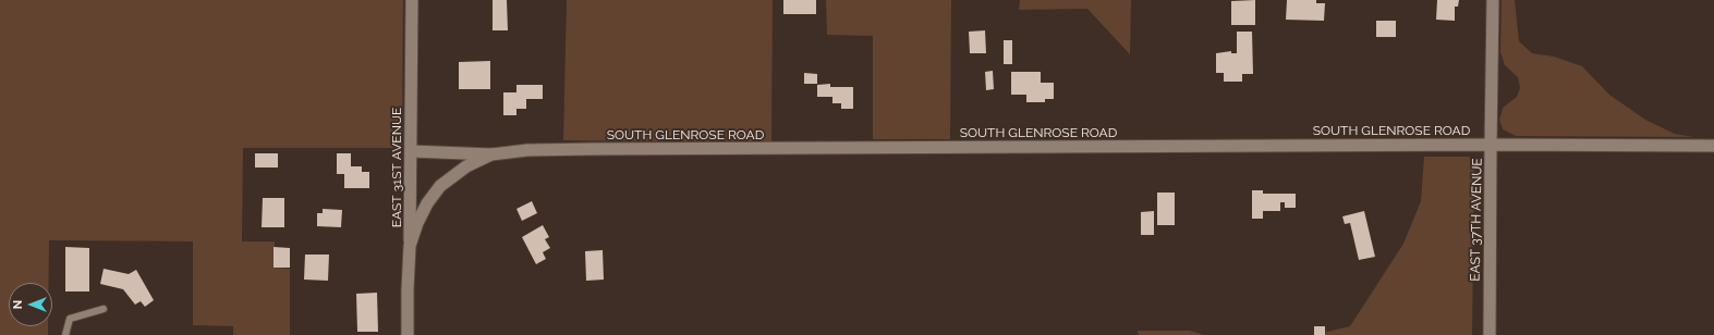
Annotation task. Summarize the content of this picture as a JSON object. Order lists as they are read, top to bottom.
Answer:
{
  "streets": {
    "street": ["SOUTH GLENROSE ROAD", "EAST 31ST AVENUE", "EAST 37TH AVENUE"]
  },
  "crossings": [
    ["SOUTH GLENROSE ROAD", "EAST 31ST AVENUE"],
    ["SOUTH GLENROSE ROAD", "EAST 37TH AVENUE"]
  ],
  "north": "left"
}
